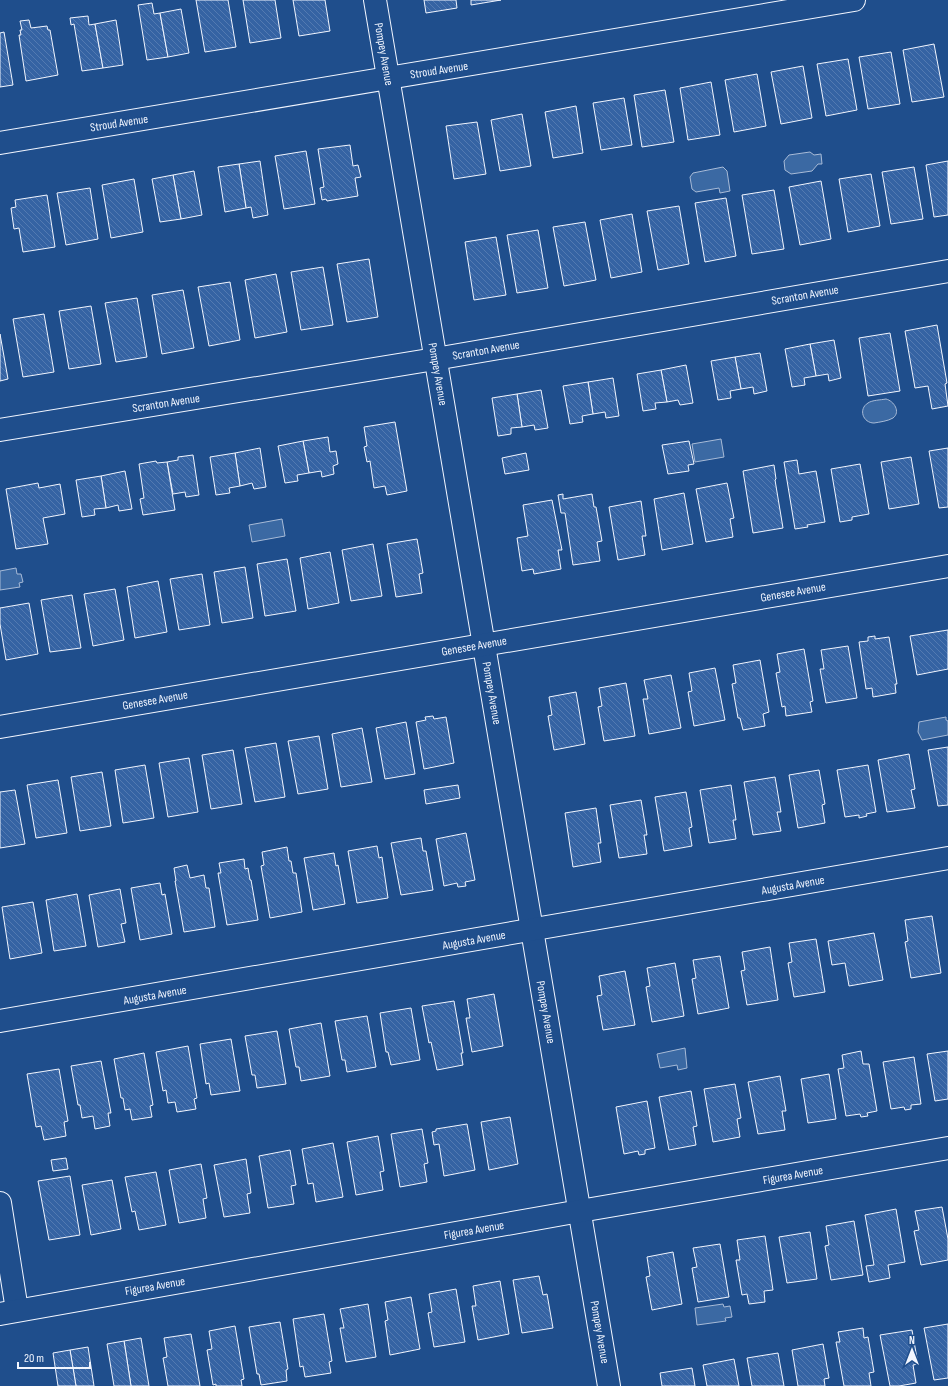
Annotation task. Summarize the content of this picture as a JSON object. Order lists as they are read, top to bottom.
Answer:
{
  "streets": {
    "street": [
      "Pompey Avenue",
      "Stroud Avenue",
      "Scranton Avenue",
      "Genesee Avenue",
      "Augusta Avenue",
      "Figurea Avenue"
    ]
  },
  "crossings": [
    ["Pompey Avenue", "Stroud Avenue"],
    ["Pompey Avenue", "Scranton Avenue"],
    ["Pompey Avenue", "Genesee Avenue"],
    ["Pompey Avenue", "Augusta Avenue"],
    ["Pompey Avenue", "Figurea Avenue"]
  ],
  "scale_bar": "20 m",
  "north": "top"
}
